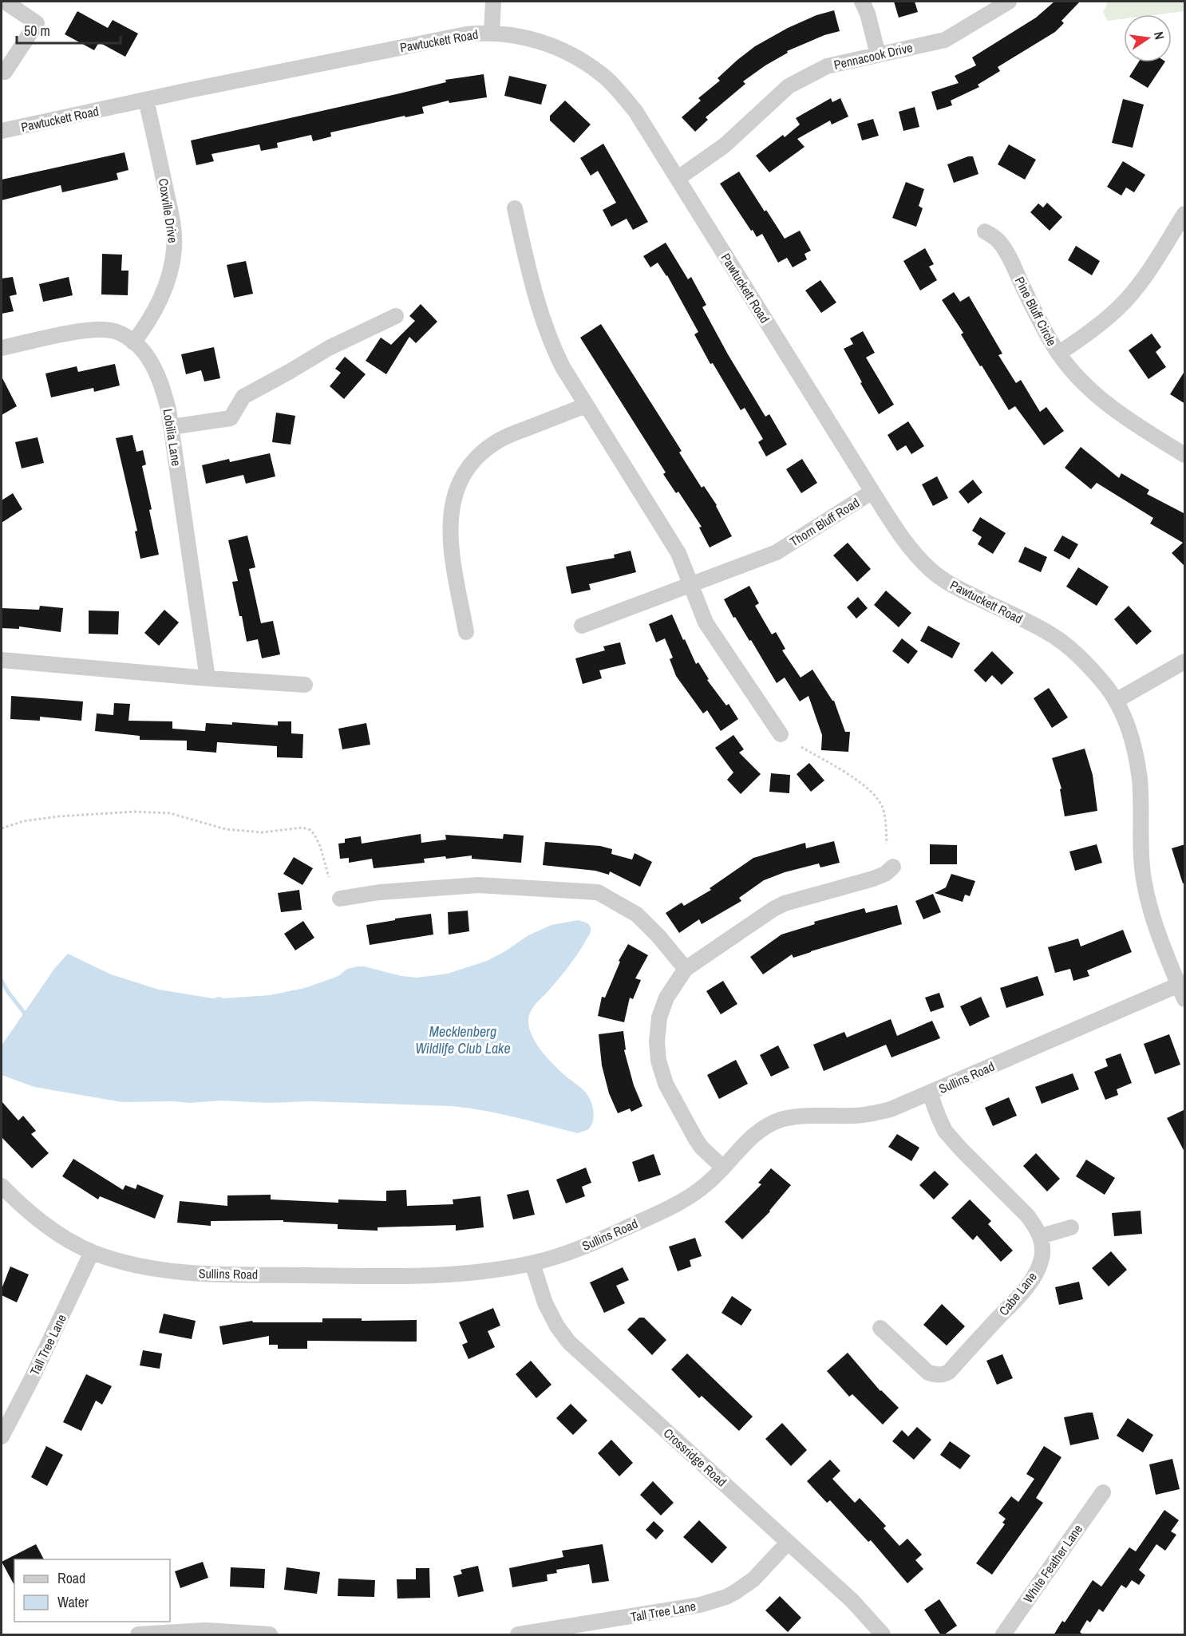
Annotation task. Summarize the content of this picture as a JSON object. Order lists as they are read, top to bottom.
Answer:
{
  "streets": {
    "street": [
      "Pawtuckett Road",
      "Pennacook Drive",
      "Coxville Drive",
      "Pine Bluff Circle",
      "Lobilia Lane",
      "Thorn Bluff Road",
      "Sullins Road",
      "Cabe Lane",
      "Tall Tree Lane",
      "Crossridge Road",
      "White Feather Lane"
    ]
  },
  "crossings": [
    ["Pawtuckett Road", "Pennacook Drive"],
    ["Pawtuckett Road", "Coxville Drive"],
    ["Pawtuckett Road", "Thorn Bluff Road"],
    ["Pawtuckett Road", "Sullins Road"],
    ["Coxville Drive", "Lobilia Lane"],
    ["Sullins Road", "Tall Tree Lane"],
    ["Sullins Road", "Crossridge Road"],
    ["Tall Tree Lane", "Crossridge Road"]
  ],
  "water": ["Mecklenberg Wildlife Club Lake"],
  "legend": ["Road", "Water"],
  "scale_bar": "50 m",
  "north": "right"
}
